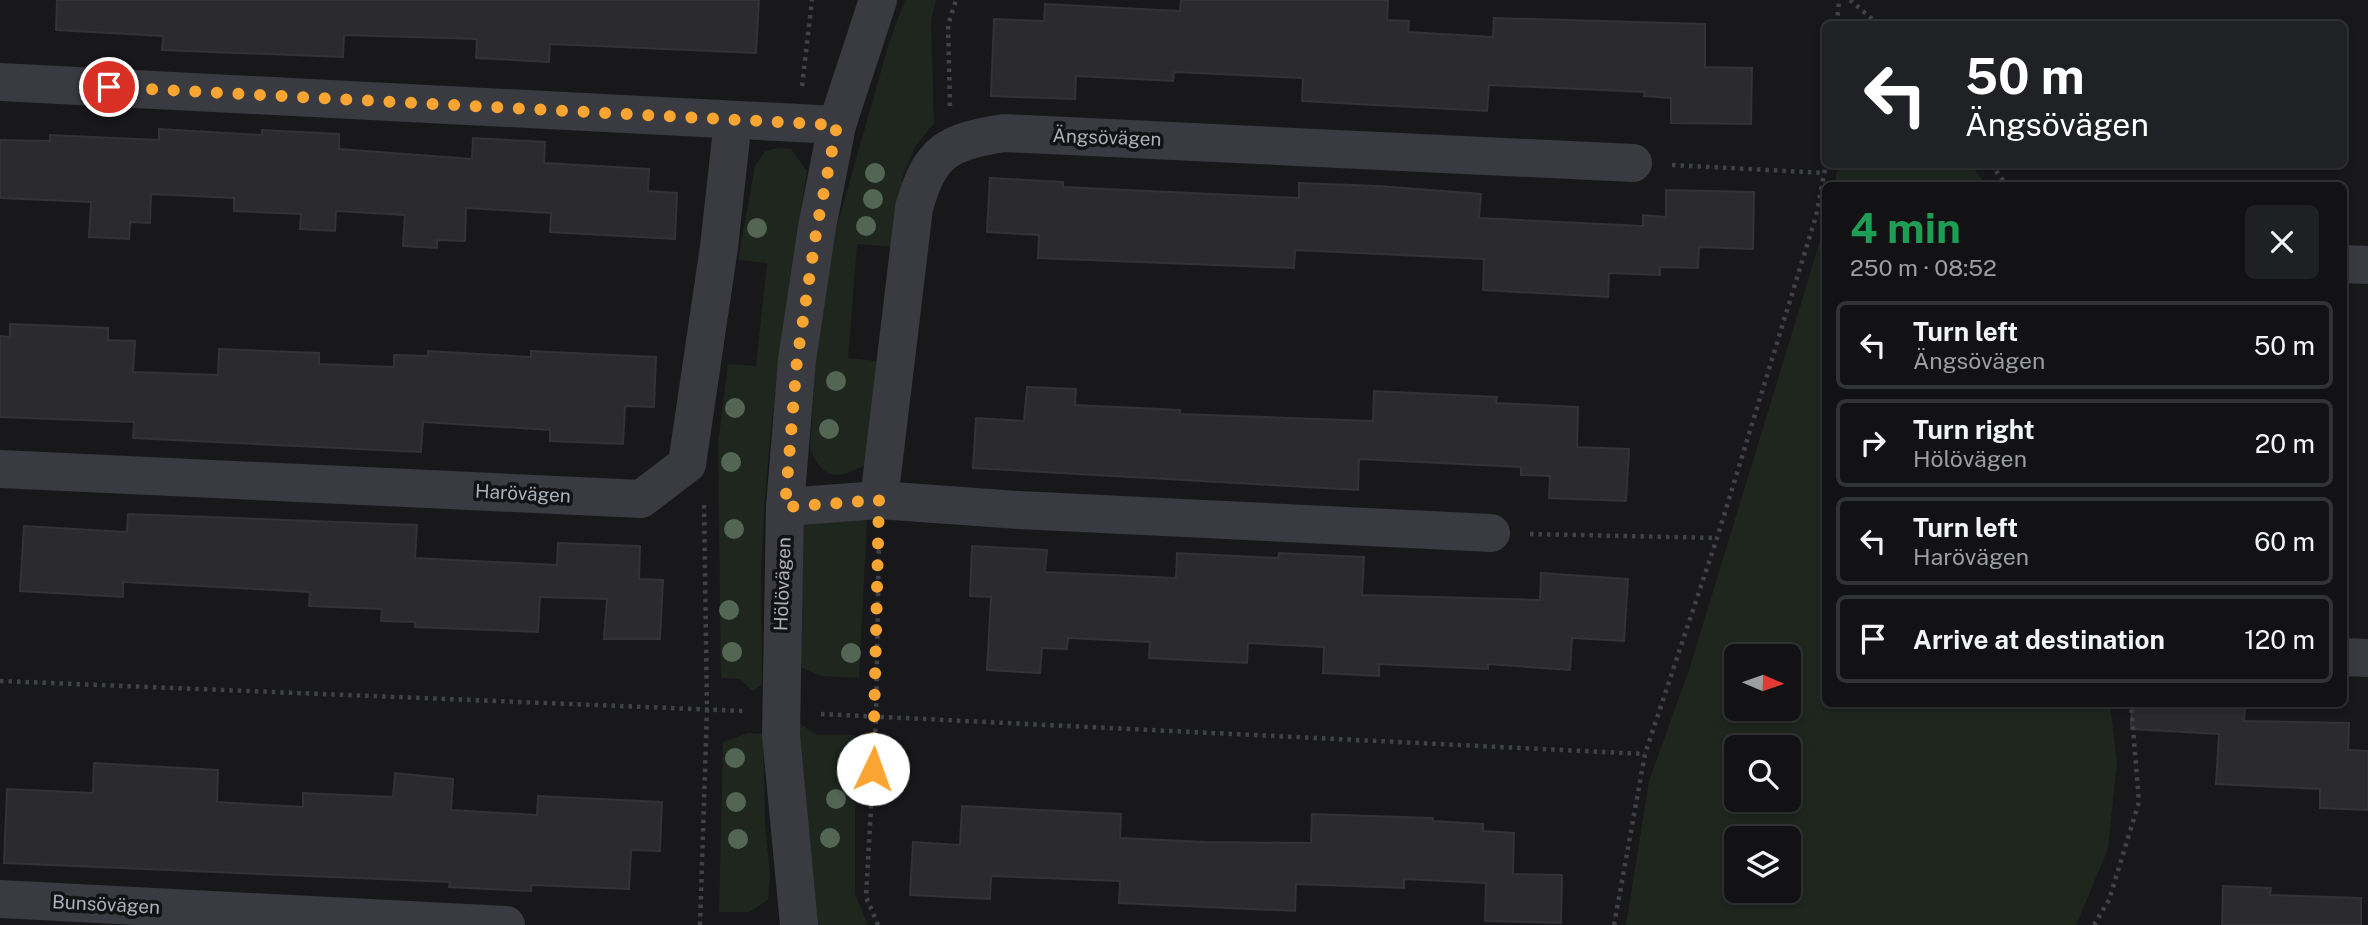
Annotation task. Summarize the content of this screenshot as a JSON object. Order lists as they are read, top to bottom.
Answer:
{
  "streets": {
    "street": [
      "Ängsövägen",
      "Harövägen",
      "Hölövägen",
      "Bunsövägen"
    ]
  },
  "north": "right",
  "page": {
    "turn": ["50 m", "Ängsövägen"],
    "heading": ["4 min", "250 m · 08:52"],
    "list": [
      {
        "name": "Turn left",
        "note": "Ängsövägen",
        "value": "50 m"
      },
      {
        "name": "Turn right",
        "note": "Hölövägen",
        "value": "20 m"
      },
      {
        "name": "Turn left",
        "note": "Harövägen",
        "value": "60 m"
      },
      {
        "name": "Arrive at destination",
        "value": "120 m"
      }
    ]
  }
}
